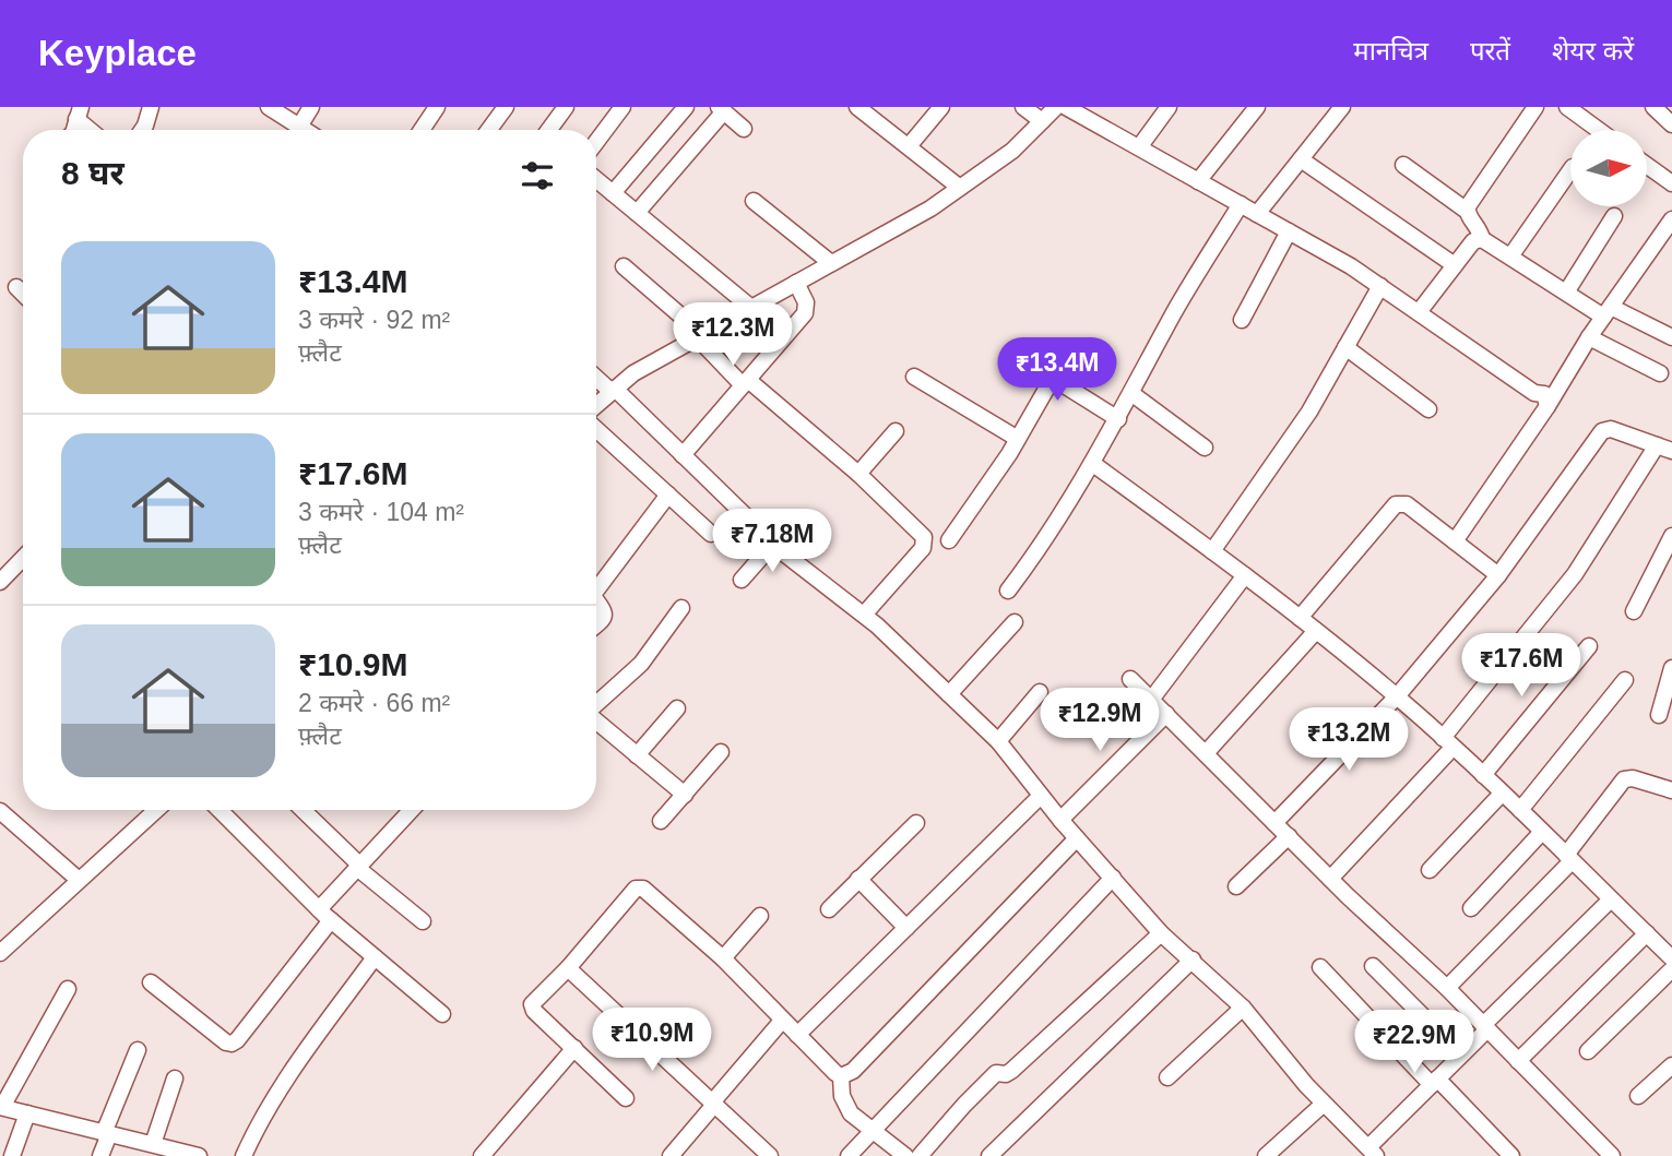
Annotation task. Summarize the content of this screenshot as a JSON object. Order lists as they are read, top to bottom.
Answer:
{
  "north": "right",
  "page": {
    "header": "Keyplace",
    "nav": ["मानचित्र", "परतें", "शेयर करें"],
    "heading": "8 घर",
    "list": [
      {
        "name": "₹13.4M",
        "note": "3 कमरे · 92 m² · फ़्लैट"
      },
      {
        "name": "₹17.6M",
        "note": "3 कमरे · 104 m² · फ़्लैट"
      },
      {
        "name": "₹10.9M",
        "note": "2 कमरे · 66 m² · फ़्लैट"
      }
    ],
    "price": [
      "₹12.3M",
      "₹13.4M",
      "₹7.18M",
      "₹17.6M",
      "₹12.9M",
      "₹13.2M",
      "₹10.9M",
      "₹22.9M"
    ]
  }
}
